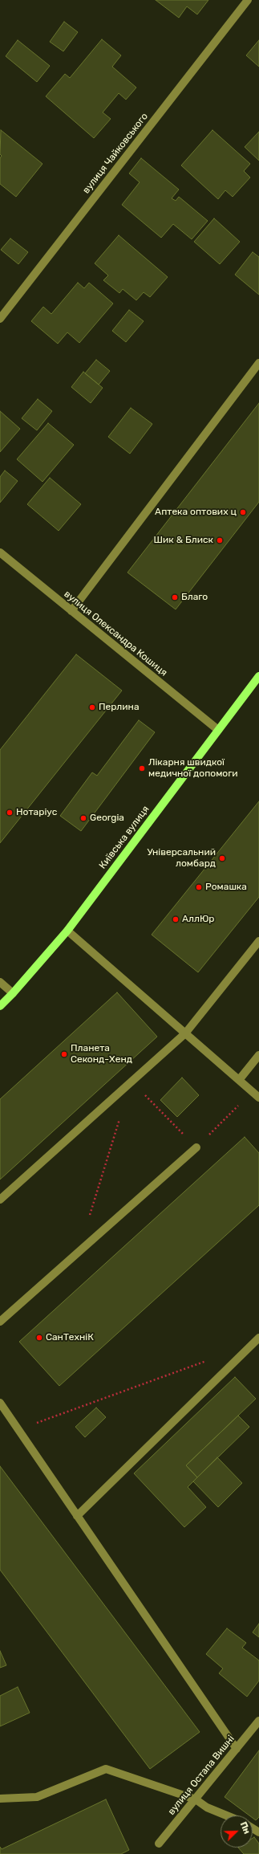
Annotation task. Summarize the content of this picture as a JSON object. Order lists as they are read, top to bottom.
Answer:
{
  "streets": {
    "main road": ["Київська вулиця"],
    "street": ["вулиця Чайковського", "вулиця Олександра Кошиця", "вулиця Остапа Вишні"]
  },
  "crossings": [
    ["вулиця Олександра Кошиця", "Київська вулиця"]
  ],
  "places": [
    "Аптека оптових ц",
    "Шик & Блиск",
    "Благо",
    "Перлина",
    "Лікарня швидкої медичної допомоги",
    "Нотаріус",
    "Georgia",
    "Універсальний ломбард",
    "Ромашка",
    "АллЮр",
    "Планета Секонд-Хенд",
    "СанТехніК"
  ],
  "north": "top right"
}
